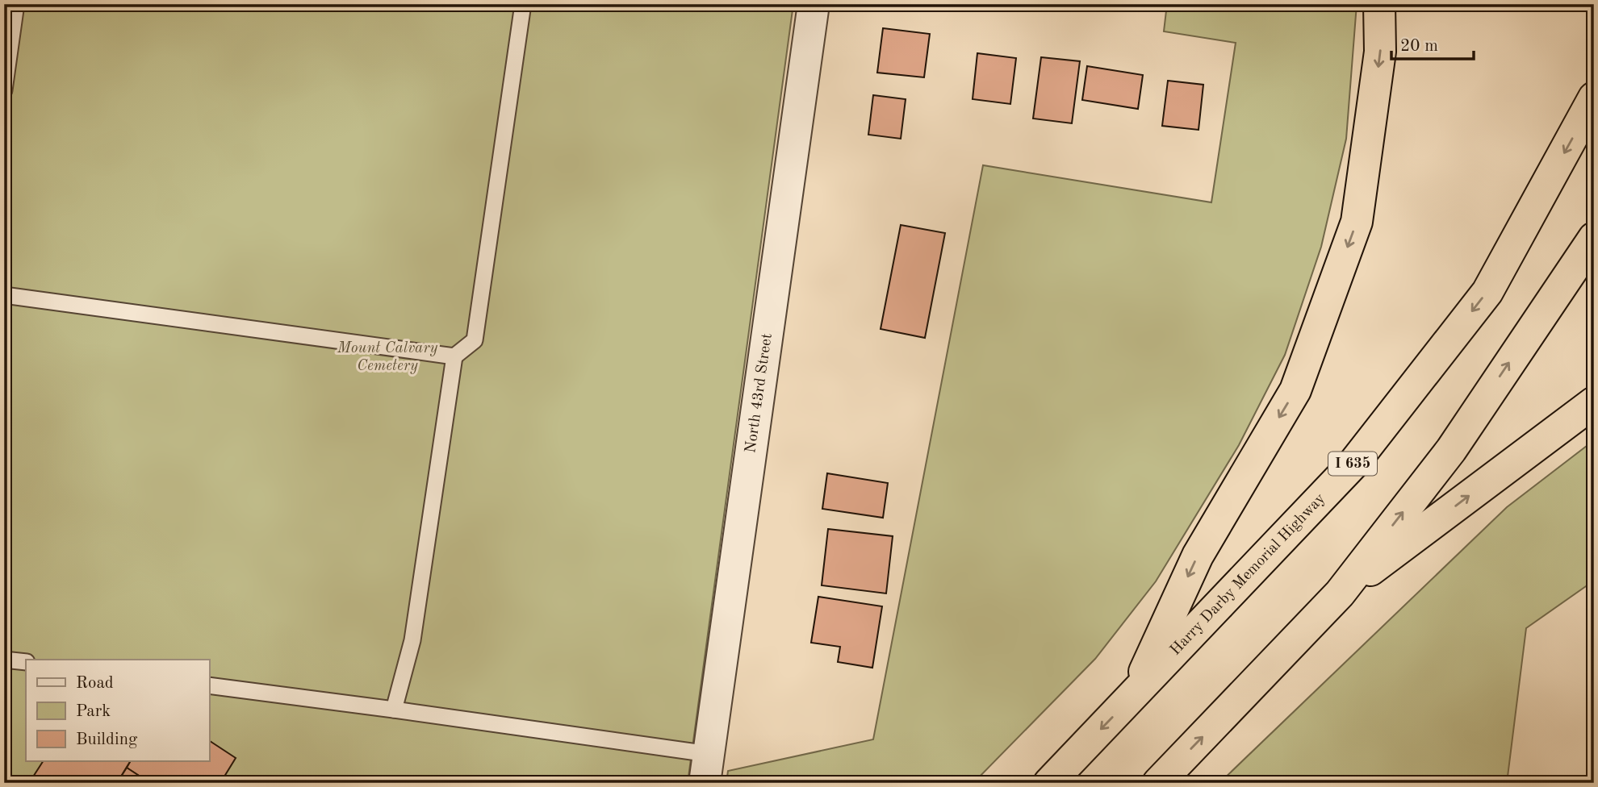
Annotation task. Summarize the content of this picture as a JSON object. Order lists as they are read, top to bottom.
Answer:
{
  "streets": {
    "highway": ["I 635", "Harry Darby Memorial Highway"],
    "street": ["North 43rd Street"]
  },
  "parks": ["Mount Calvary Cemetery"],
  "legend": ["Road", "Park", "Building"],
  "scale_bar": "20 m"
}
